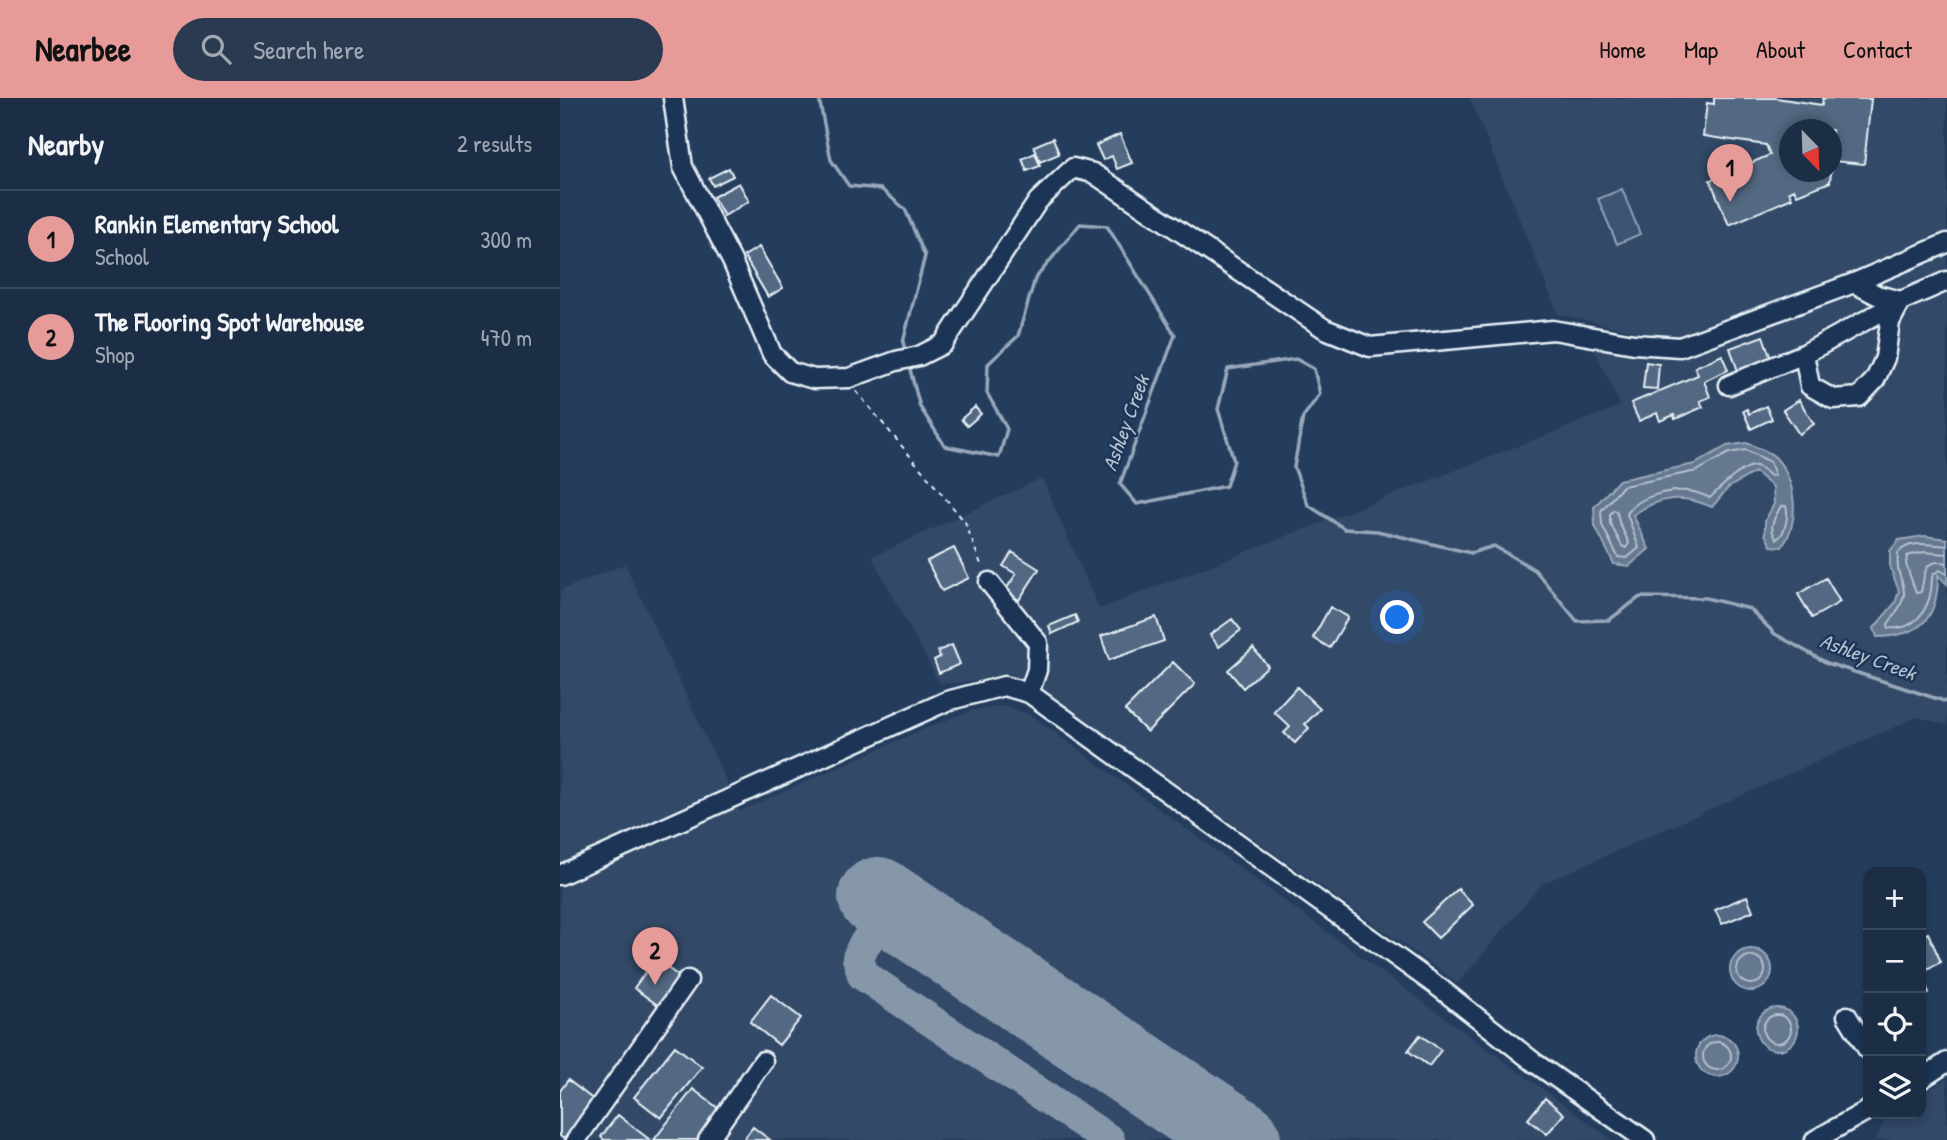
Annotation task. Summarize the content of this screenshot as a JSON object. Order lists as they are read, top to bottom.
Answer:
{
  "water": ["Ashley Creek"],
  "north": "bottom right",
  "page": {
    "header": "Nearbee",
    "search": "Search here",
    "nav": [
      "Home",
      "Map",
      "About",
      "Contact"
    ],
    "heading": ["Nearby", "2 results"],
    "pins": ["1", "2"],
    "list": [
      {
        "mark": "1",
        "name": "Rankin Elementary School",
        "note": "School",
        "value": "300 m"
      },
      {
        "mark": "2",
        "name": "The Flooring Spot Warehouse",
        "note": "Shop",
        "value": "470 m"
      }
    ],
    "map_buttons": ["+", "−"]
  }
}
